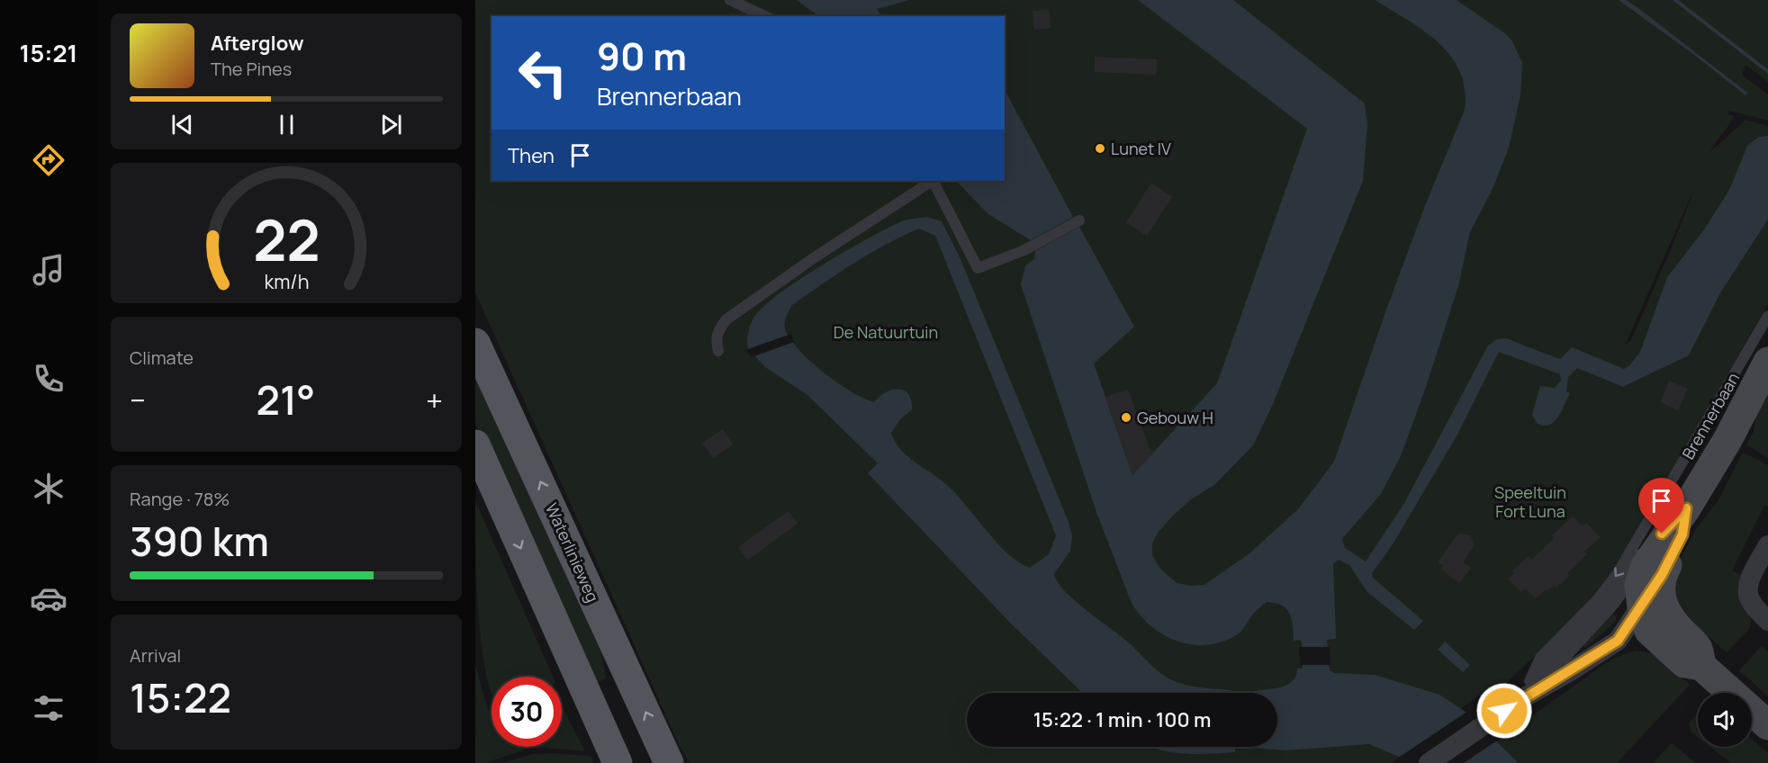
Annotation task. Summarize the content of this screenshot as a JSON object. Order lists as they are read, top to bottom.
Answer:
{
  "streets": {
    "main road": ["Waterlinieweg"],
    "street": ["Brennerbaan"]
  },
  "parks": ["De Natuurtuin", "Speeltuin Fort Luna"],
  "places": ["Lunet IV", "Gebouw H"],
  "page": {
    "tabs": "15:21",
    "turn": ["90 m", "Brennerbaan"],
    "song": ["Afterglow", "The Pines"],
    "then": "Then",
    "tile": [
      "Climate",
      ["Range · 78%", "390 km"],
      ["Arrival", "15:22"]
    ],
    "heat": ["−", "21°", "+"],
    "limit": "30",
    "trip": "15:22 · 1 min · 100 m",
    "gauge": ["22", "km/h"]
  }
}
